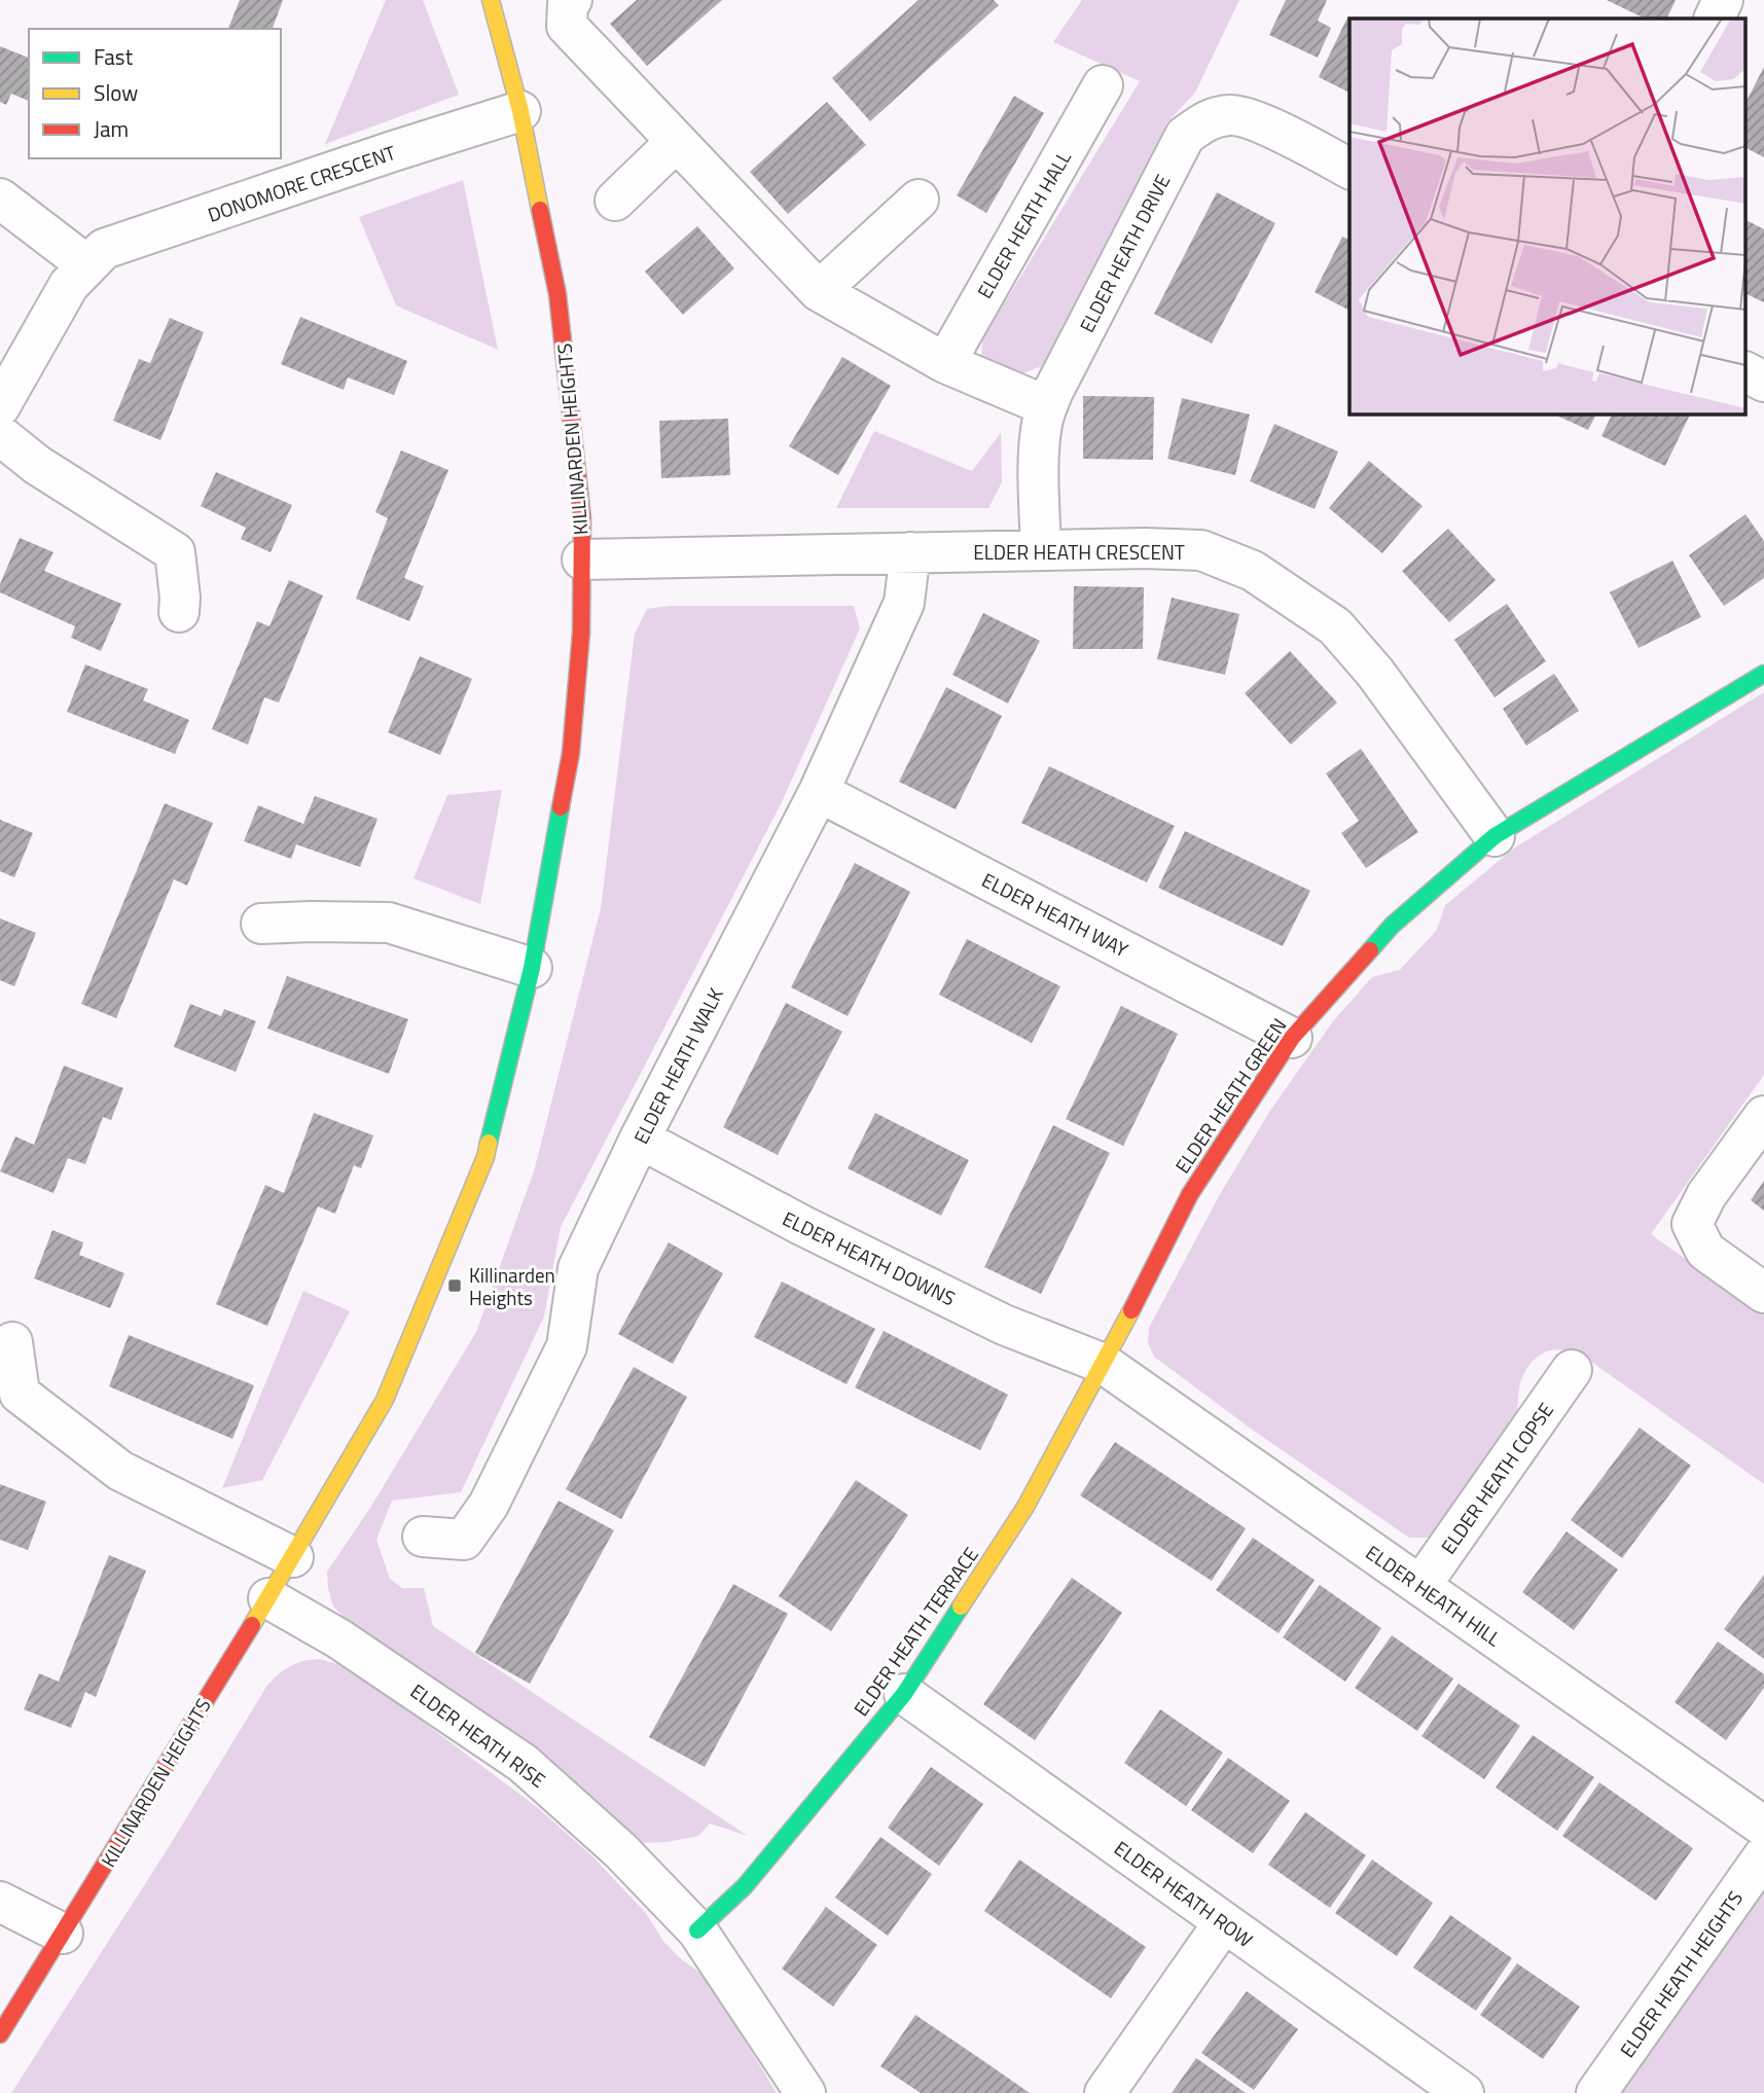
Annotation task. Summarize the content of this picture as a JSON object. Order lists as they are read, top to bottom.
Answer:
{
  "streets": {
    "street": [
      "DONOMORE CRESCENT",
      "ELDER HEATH HALL",
      "ELDER HEATH DRIVE",
      "KILLINARDEN HEIGHTS",
      "ELDER HEATH CRESCENT",
      "ELDER HEATH WAY",
      "ELDER HEATH WALK",
      "ELDER HEATH GREEN",
      "ELDER HEATH DOWNS",
      "ELDER HEATH COPSE",
      "ELDER HEATH HILL",
      "ELDER HEATH TERRACE",
      "ELDER HEATH RISE",
      "ELDER HEATH ROW",
      "ELDER HEATH HEIGHTS"
    ]
  },
  "crossings": [
    ["DONOMORE CRESCENT", "KILLINARDEN HEIGHTS"],
    ["ELDER HEATH DRIVE", "ELDER HEATH CRESCENT"],
    ["KILLINARDEN HEIGHTS", "ELDER HEATH CRESCENT"],
    ["KILLINARDEN HEIGHTS", "ELDER HEATH RISE"],
    ["ELDER HEATH CRESCENT", "ELDER HEATH WALK"],
    ["ELDER HEATH CRESCENT", "ELDER HEATH GREEN"],
    ["ELDER HEATH WAY", "ELDER HEATH WALK"],
    ["ELDER HEATH WAY", "ELDER HEATH GREEN"],
    ["ELDER HEATH WALK", "ELDER HEATH DOWNS"],
    ["ELDER HEATH GREEN", "ELDER HEATH DOWNS"],
    ["ELDER HEATH GREEN", "ELDER HEATH HILL"],
    ["ELDER HEATH GREEN", "ELDER HEATH TERRACE"],
    ["ELDER HEATH DOWNS", "ELDER HEATH HILL"],
    ["ELDER HEATH DOWNS", "ELDER HEATH TERRACE"],
    ["ELDER HEATH COPSE", "ELDER HEATH HILL"],
    ["ELDER HEATH HILL", "ELDER HEATH TERRACE"],
    ["ELDER HEATH TERRACE", "ELDER HEATH RISE"],
    ["ELDER HEATH TERRACE", "ELDER HEATH ROW"]
  ],
  "places": {
    "transit": ["Killinarden Heights"]
  },
  "legend": ["Fast", "Slow", "Jam"]
}
